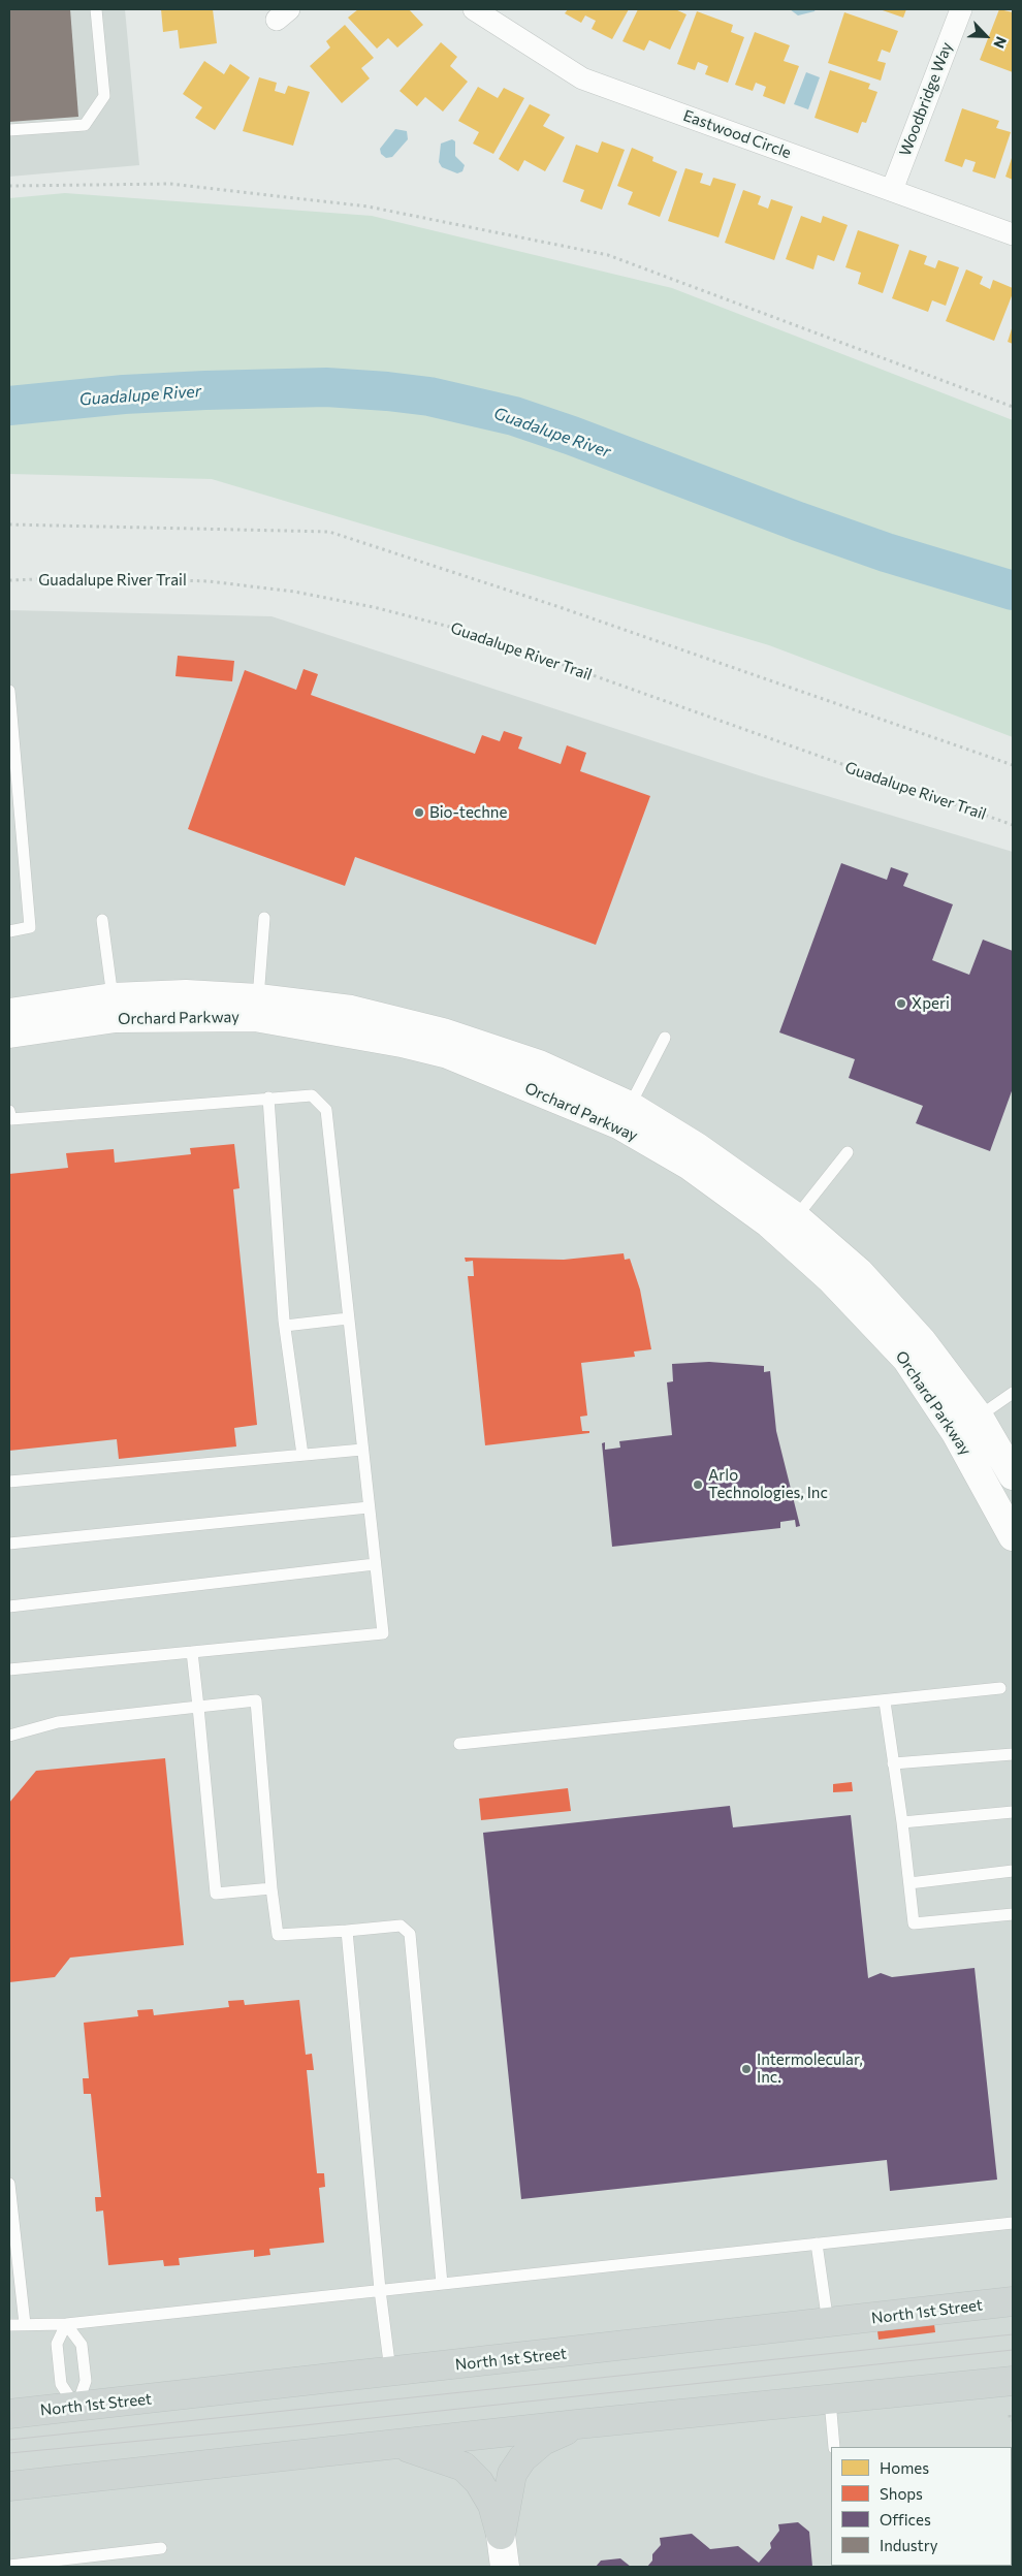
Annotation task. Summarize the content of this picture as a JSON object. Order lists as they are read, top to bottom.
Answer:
{
  "streets": {
    "main road": ["Orchard Parkway", "North 1st Street"],
    "street": ["Woodbridge Way", "Eastwood Circle"],
    "path": ["Guadalupe River Trail"]
  },
  "crossings": [
    ["Woodbridge Way", "Eastwood Circle"]
  ],
  "water": ["Guadalupe River"],
  "places": [
    "Bio-techne",
    "Xperi",
    "Arlo Technologies, Inc",
    "Intermolecular, Inc."
  ],
  "legend": [
    "Homes",
    "Shops",
    "Offices",
    "Industry"
  ],
  "north": "bottom right"
}
